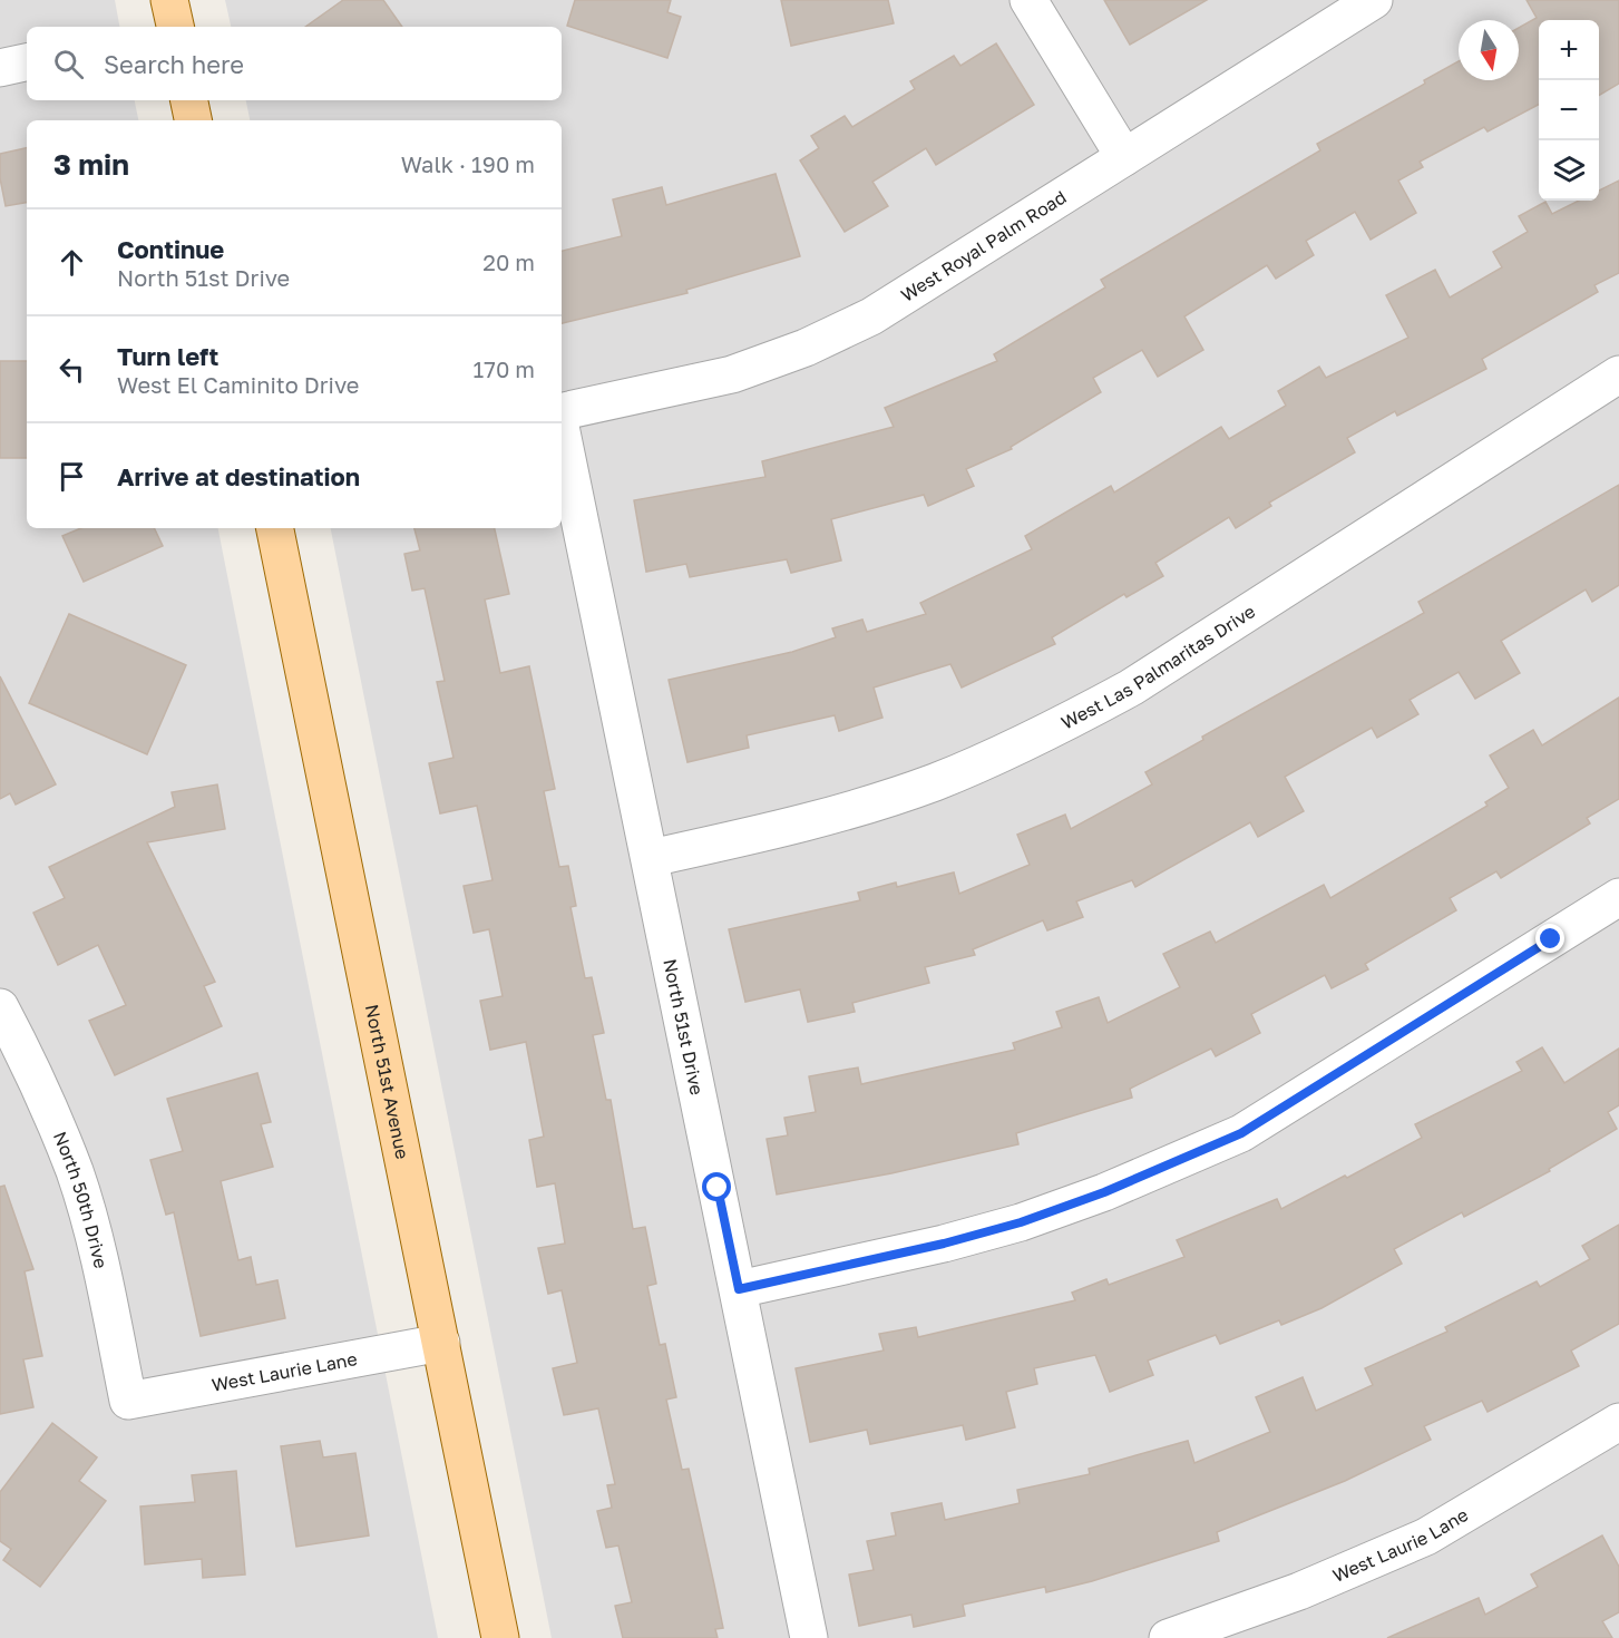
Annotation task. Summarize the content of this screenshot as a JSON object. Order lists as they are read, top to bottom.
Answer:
{
  "streets": {
    "main road": ["North 51st Avenue"],
    "street": [
      "West Royal Palm Road",
      "West Las Palmaritas Drive",
      "North 51st Drive",
      "North 50th Drive",
      "West Laurie Lane"
    ]
  },
  "crossings": [
    ["West Las Palmaritas Drive", "North 51st Drive"],
    ["North 51st Avenue", "West Laurie Lane"],
    ["North 50th Drive", "West Laurie Lane"]
  ],
  "north": "bottom",
  "page": {
    "map_buttons": ["+", "−"],
    "search": "Search here",
    "heading": ["3 min", "Walk · 190 m"],
    "list": [
      ["Continue", "North 51st Drive", "20 m"],
      ["Turn left", "West El Caminito Drive", "170 m"],
      "Arrive at destination"
    ]
  }
}
